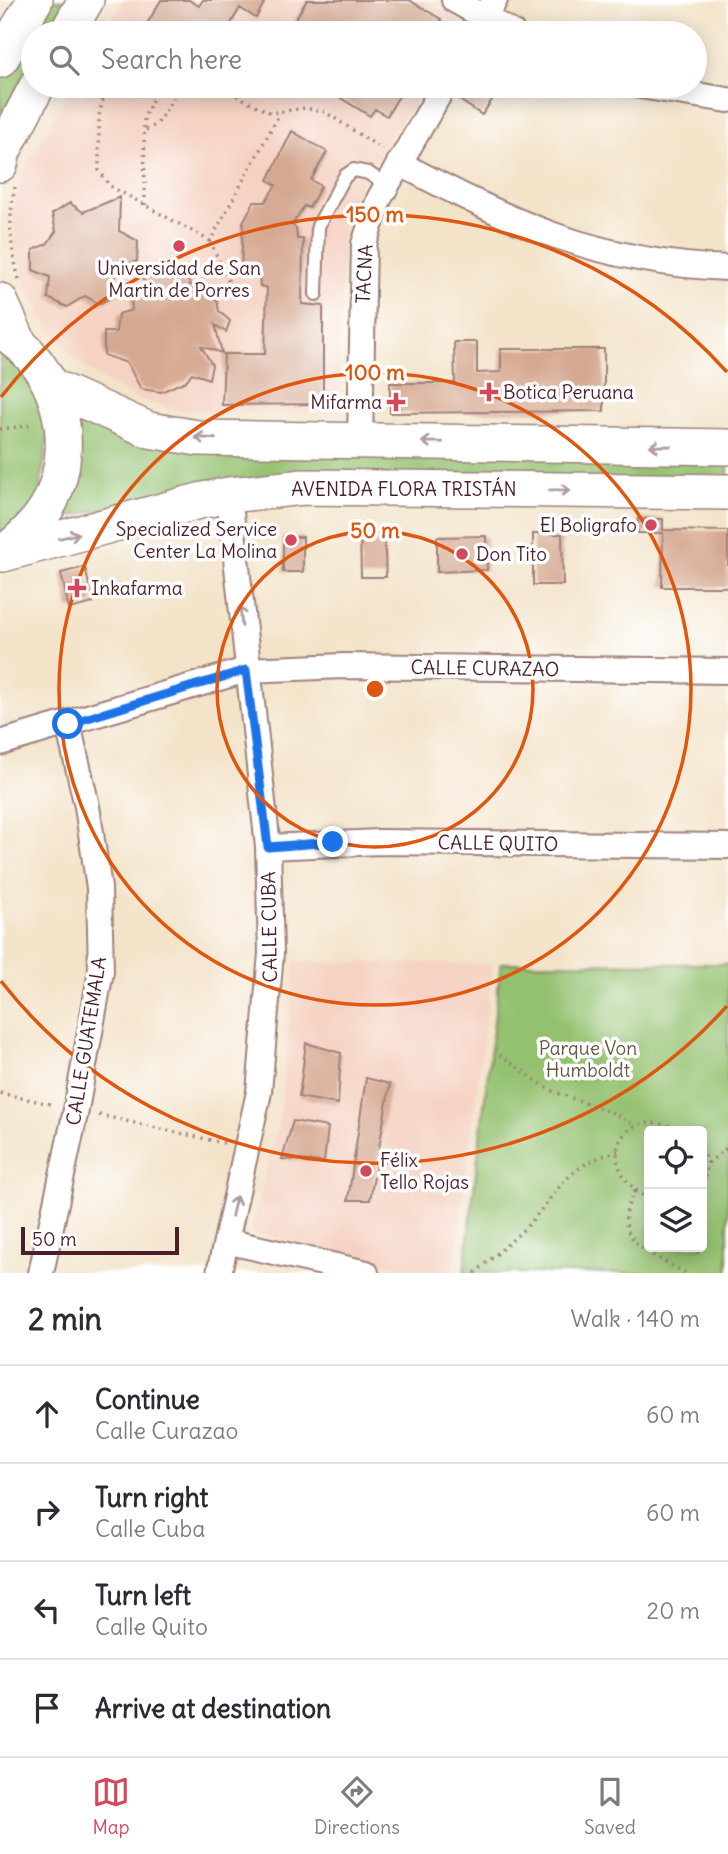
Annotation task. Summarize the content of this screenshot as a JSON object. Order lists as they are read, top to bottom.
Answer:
{
  "streets": {
    "main road": ["AVENIDA FLORA TRISTÁN"],
    "street": [
      "TACNA",
      "CALLE CURAZAO",
      "CALLE QUITO",
      "CALLE CUBA",
      "CALLE GUATEMALA"
    ]
  },
  "crossings": [
    ["AVENIDA FLORA TRISTÁN", "CALLE CUBA"],
    ["CALLE CURAZAO", "CALLE CUBA"],
    ["CALLE CURAZAO", "CALLE GUATEMALA"],
    ["CALLE QUITO", "CALLE CUBA"]
  ],
  "parks": ["Parque Von Humboldt"],
  "places": {
    "other": [
      "Universidad de San Martin de Porres",
      "El Boligrafo",
      "Specialized Service Center La Molina",
      "Don Tito",
      "Félix Tello Rojas"
    ],
    "health": ["Botica Peruana", "Mifarma", "Inkafarma"]
  },
  "scale_bar": "50 m",
  "page": {
    "search": "Search here",
    "scale": "50 m",
    "heading": ["2 min", "Walk · 140 m"],
    "list": [
      ["Continue", "Calle Curazao", "60 m"],
      ["Turn right", "Calle Cuba", "60 m"],
      ["Turn left", "Calle Quito", "20 m"],
      "Arrive at destination"
    ],
    "nav": ["Map", "Directions", "Saved"]
  },
  "rings": ["150 m", "100 m", "50 m"]
}
